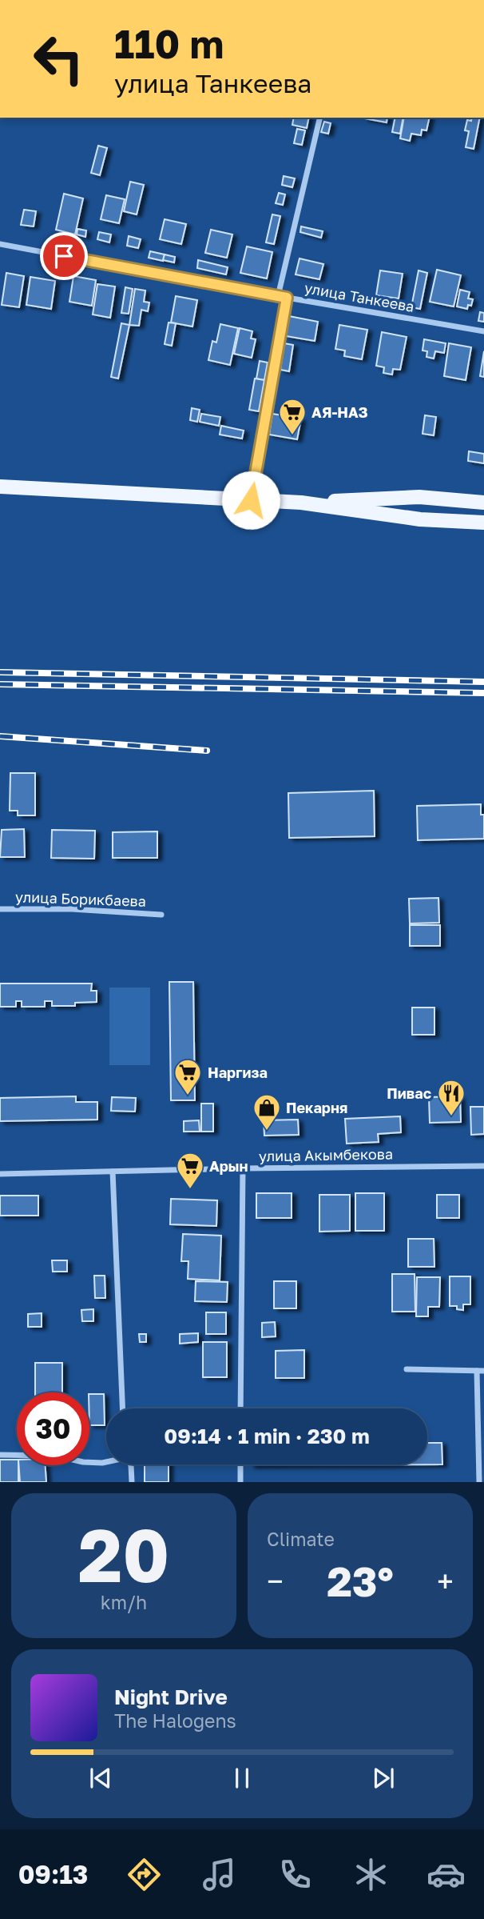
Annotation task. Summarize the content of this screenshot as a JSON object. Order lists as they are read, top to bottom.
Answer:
{
  "streets": {
    "street": ["улица Танкеева", "улица Борикбаева", "улица Акымбекова"]
  },
  "places": {
    "supermarket": ["АЯ-НАЗ", "Наргиза", "Арын"],
    "restaurant": ["Пивас"],
    "shop": ["Пекарня"]
  },
  "page": {
    "turn": ["110 m", "улица Танкеева"],
    "limit": "30",
    "trip": "09:14 · 1 min · 230 m",
    "tile": [
      ["20", "km/h"],
      "Climate"
    ],
    "heat": ["−", "23°", "+"],
    "song": ["Night Drive", "The Halogens"],
    "tabs": "09:13"
  }
}
